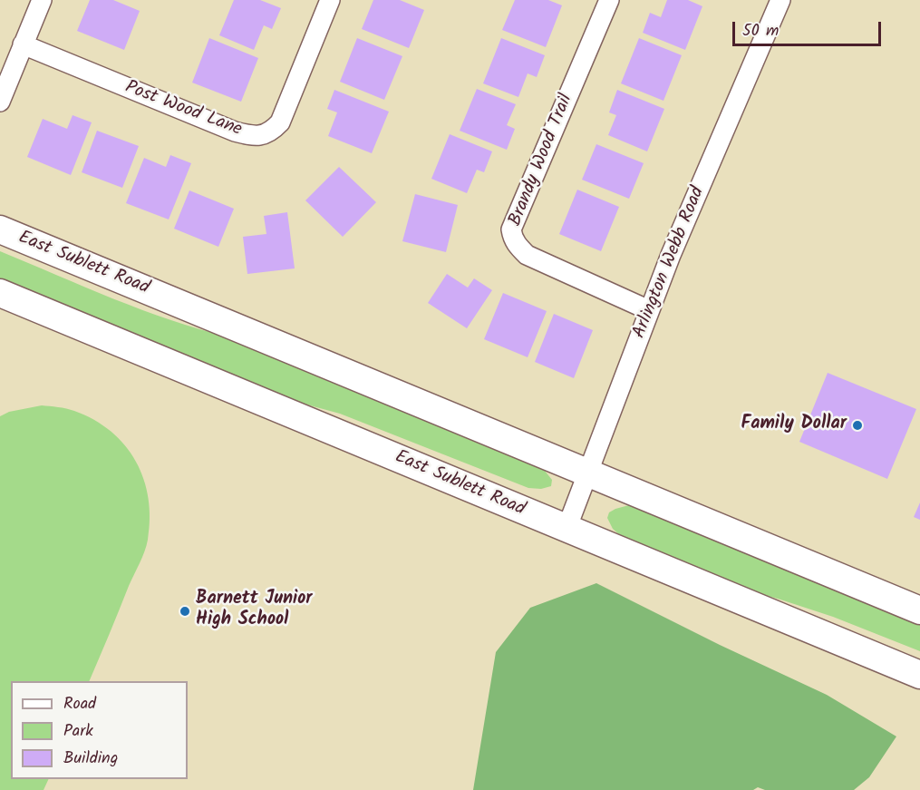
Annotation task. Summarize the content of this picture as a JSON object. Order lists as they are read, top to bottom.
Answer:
{
  "streets": {
    "main road": ["East Sublett Road"],
    "street": ["Post Wood Lane", "Brandy Wood Trail", "Arlington Webb Road"]
  },
  "crossings": [
    ["Brandy Wood Trail", "Arlington Webb Road"],
    ["Arlington Webb Road", "East Sublett Road"]
  ],
  "places": ["Family Dollar", "Barnett Junior High School"],
  "legend": ["Road", "Park", "Building"],
  "scale_bar": "50 m"
}
